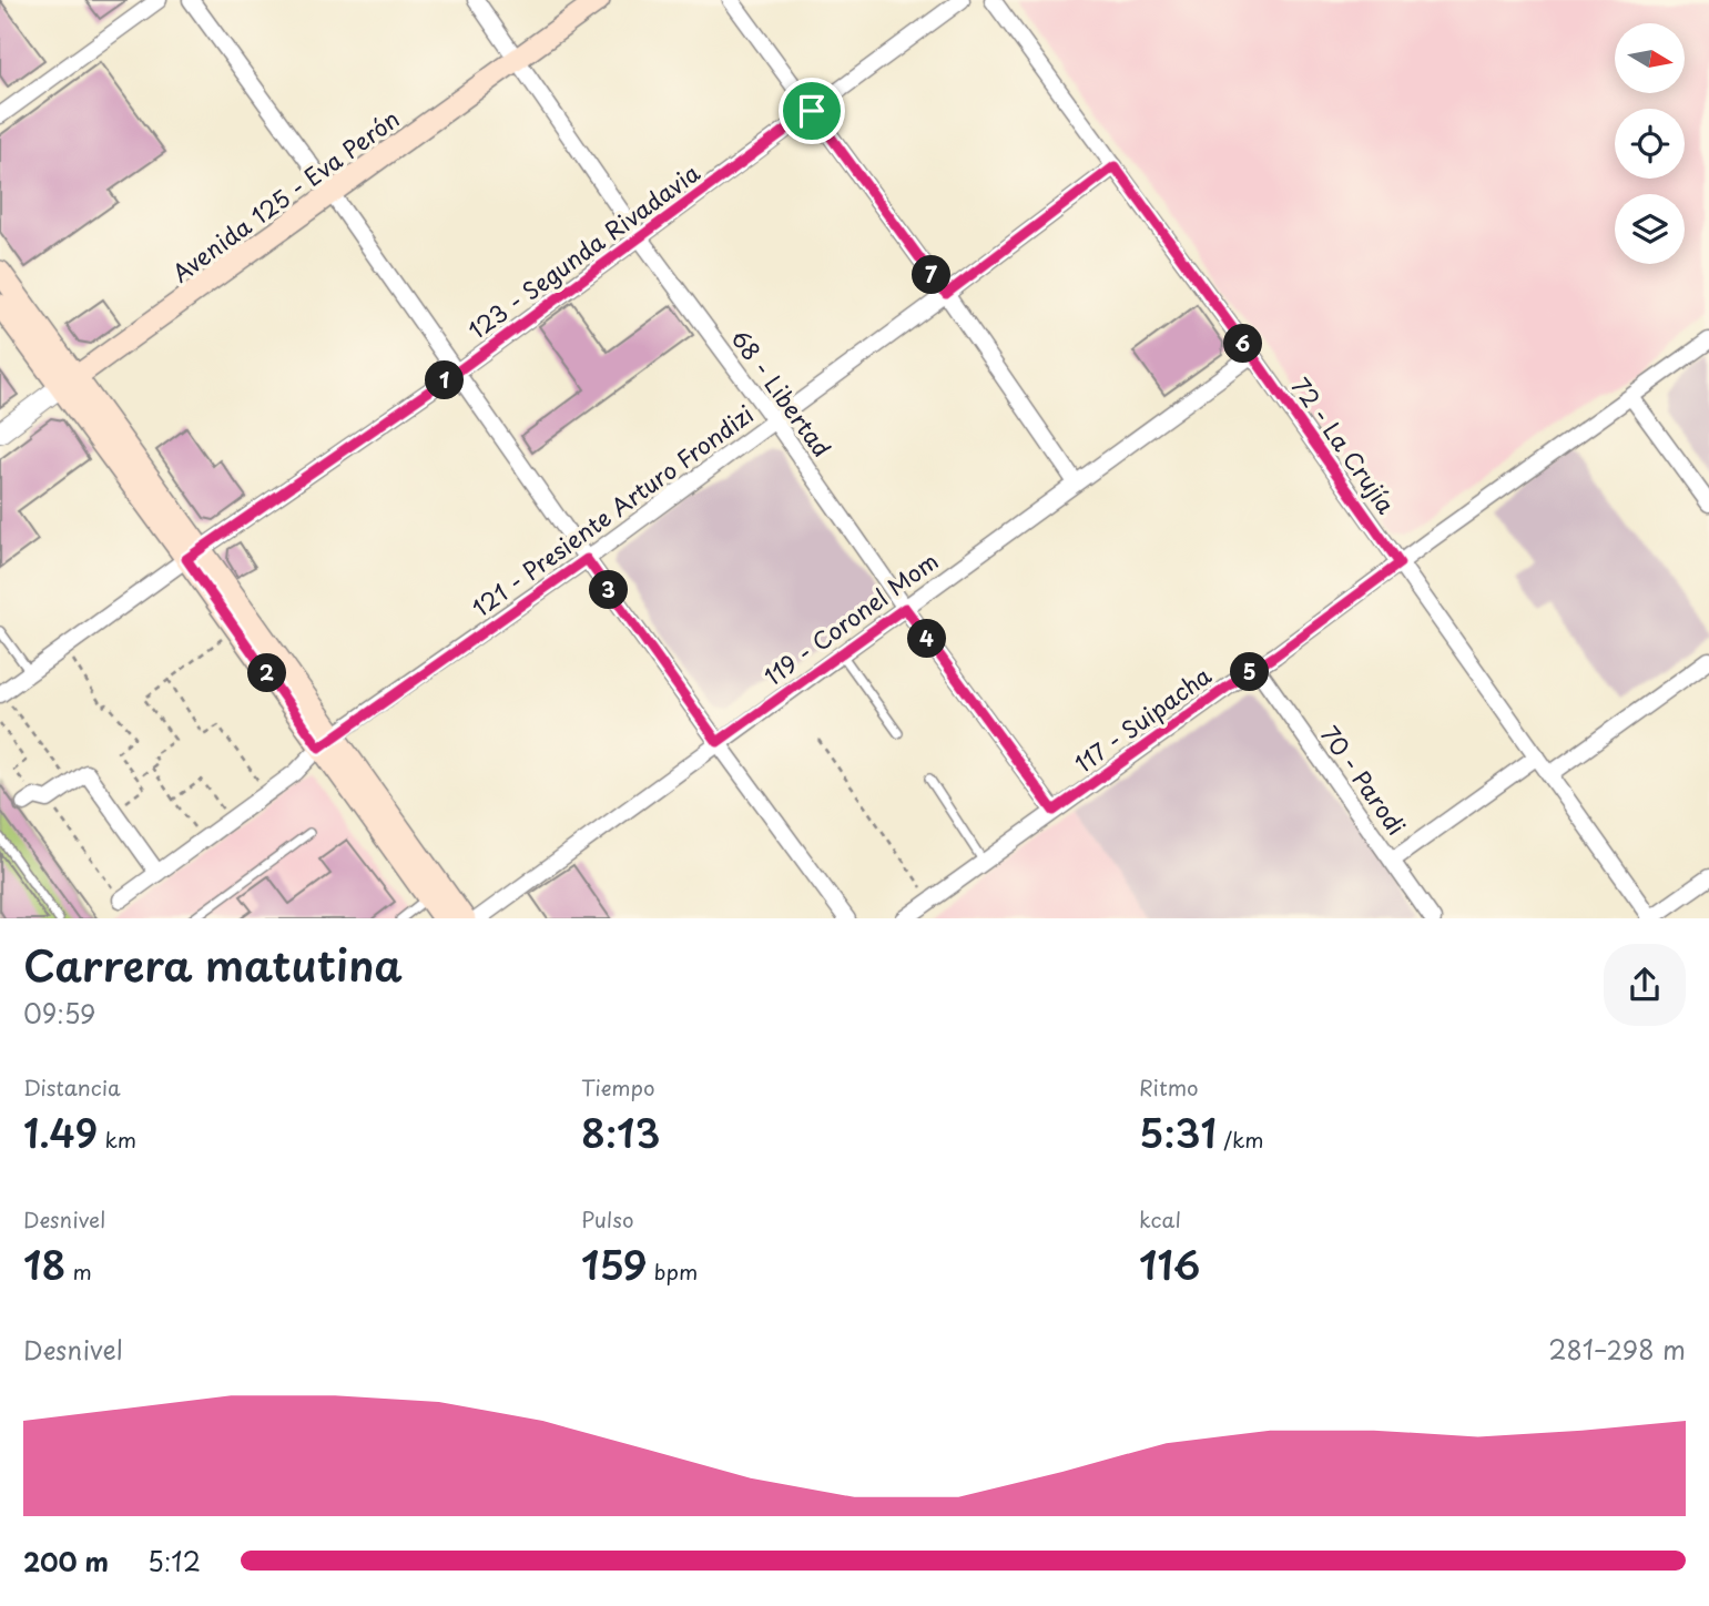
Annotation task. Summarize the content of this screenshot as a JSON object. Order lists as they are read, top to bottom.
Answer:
{
  "streets": {
    "main road": ["Avenida 125 - Eva Perón"],
    "street": [
      "123 - Segunda Rivadavia",
      "68 - Libertad",
      "72 - La Crujía",
      "121 - Presiente Arturo Frondizi",
      "119 - Coronel Mom",
      "117 - Suipacha",
      "70 - Parodi"
    ]
  },
  "crossings": [
    ["Avenida 125 - Eva Perón", "68 - Libertad"],
    ["123 - Segunda Rivadavia", "68 - Libertad"],
    ["68 - Libertad", "121 - Presiente Arturo Frondizi"],
    ["68 - Libertad", "119 - Coronel Mom"],
    ["68 - Libertad", "117 - Suipacha"],
    ["72 - La Crujía", "121 - Presiente Arturo Frondizi"],
    ["72 - La Crujía", "119 - Coronel Mom"],
    ["72 - La Crujía", "117 - Suipacha"],
    ["117 - Suipacha", "70 - Parodi"]
  ],
  "north": "right",
  "page": {
    "pins": [
      "7",
      "6",
      "1",
      "3",
      "4",
      "5",
      "2"
    ],
    "heading": ["Carrera matutina", "09:59"],
    "stats": [
      ["Distancia", "1.49 km"],
      ["Tiempo", "8:13"],
      ["Ritmo", "5:31 /km"],
      ["Desnivel", "18 m"],
      ["Pulso", "159 bpm"],
      ["kcal", "116"]
    ],
    "chart": ["Desnivel", "281–298 m"],
    "list": [
      {
        "name": "200 m",
        "note": "5:12"
      }
    ]
  }
}
